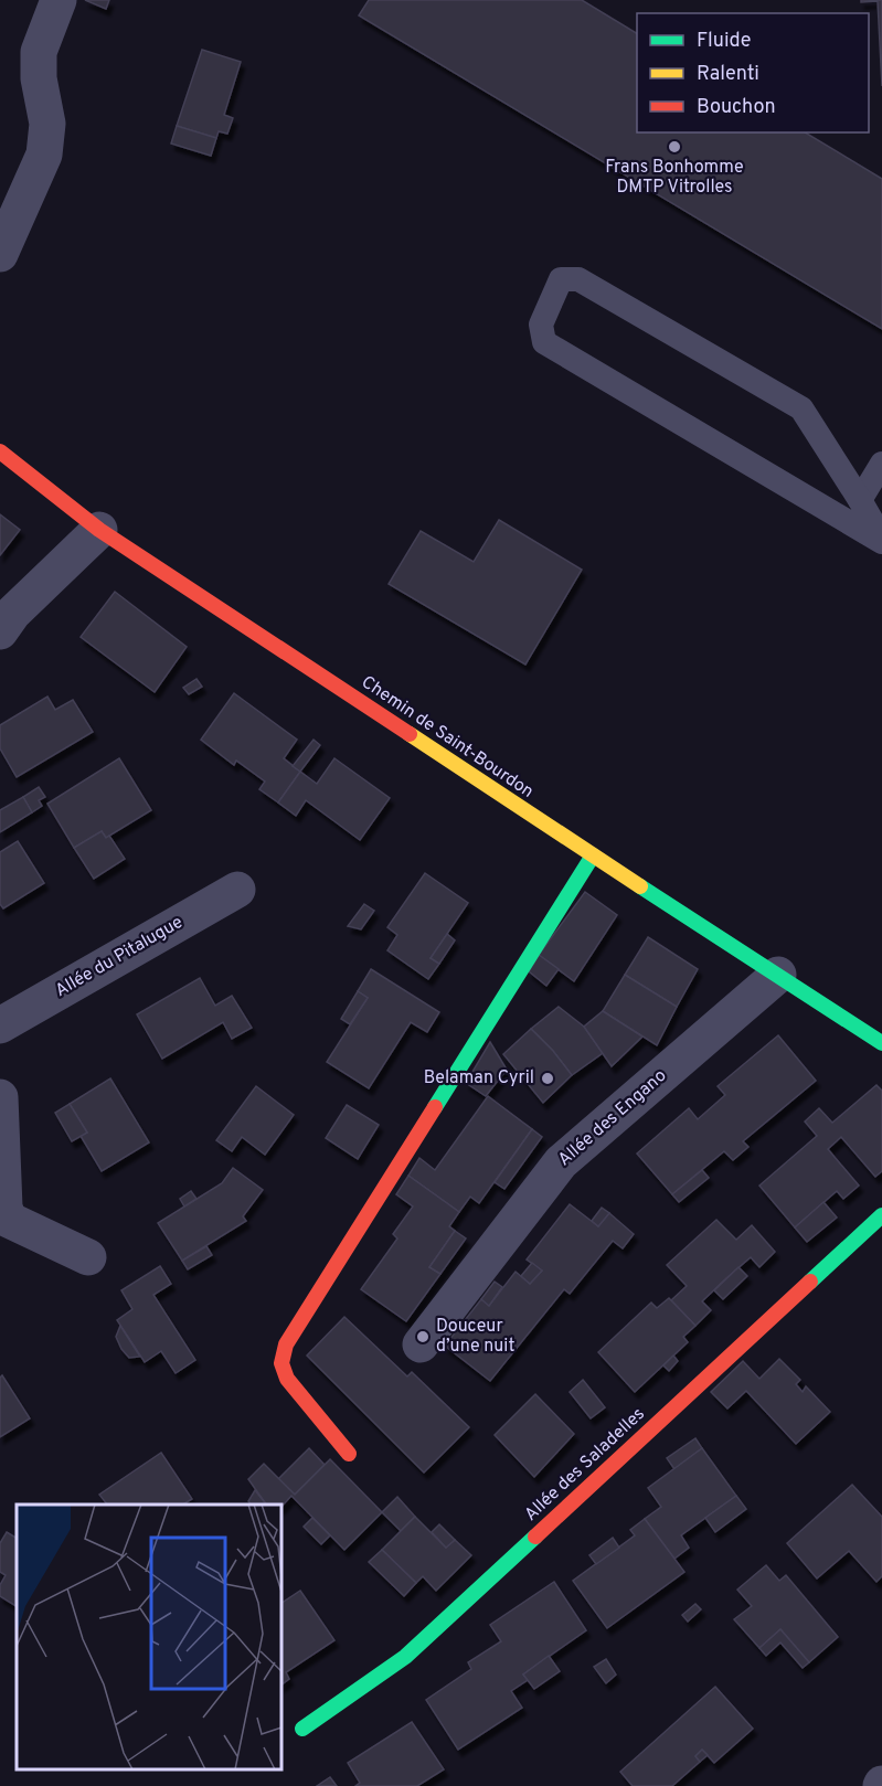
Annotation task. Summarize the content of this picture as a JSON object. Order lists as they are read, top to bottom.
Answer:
{
  "streets": {
    "street": [
      "Chemin de Saint-Bourdon",
      "Allée du Pitalugue",
      "Allée des Engano",
      "Allée des Saladelles"
    ]
  },
  "crossings": [
    ["Chemin de Saint-Bourdon", "Allée des Engano"]
  ],
  "places": ["Frans Bonhomme DMTP Vitrolles", "Belaman Cyril", "Douceur d’une nuit"],
  "legend": ["Fluide", "Ralenti", "Bouchon"]
}
